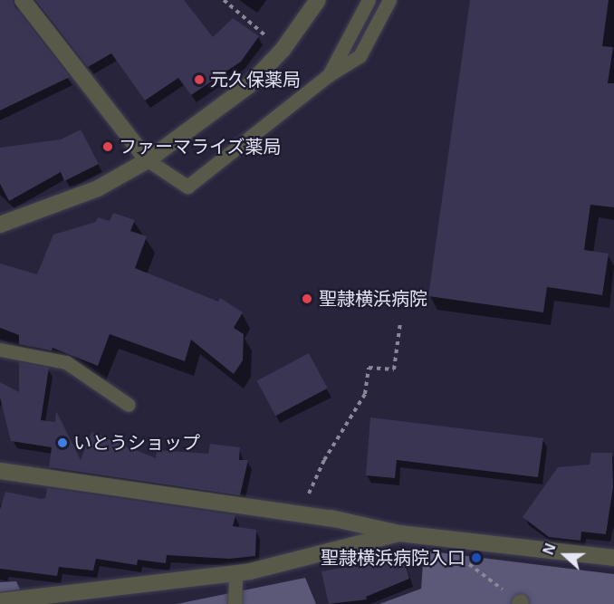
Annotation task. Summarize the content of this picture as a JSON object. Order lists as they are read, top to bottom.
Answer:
{
  "places": [
    "元久保薬局",
    "ファーマライズ薬局",
    "聖隷横浜病院",
    "いとうショップ",
    "聖隷横浜病院入口"
  ],
  "north": "left"
}
